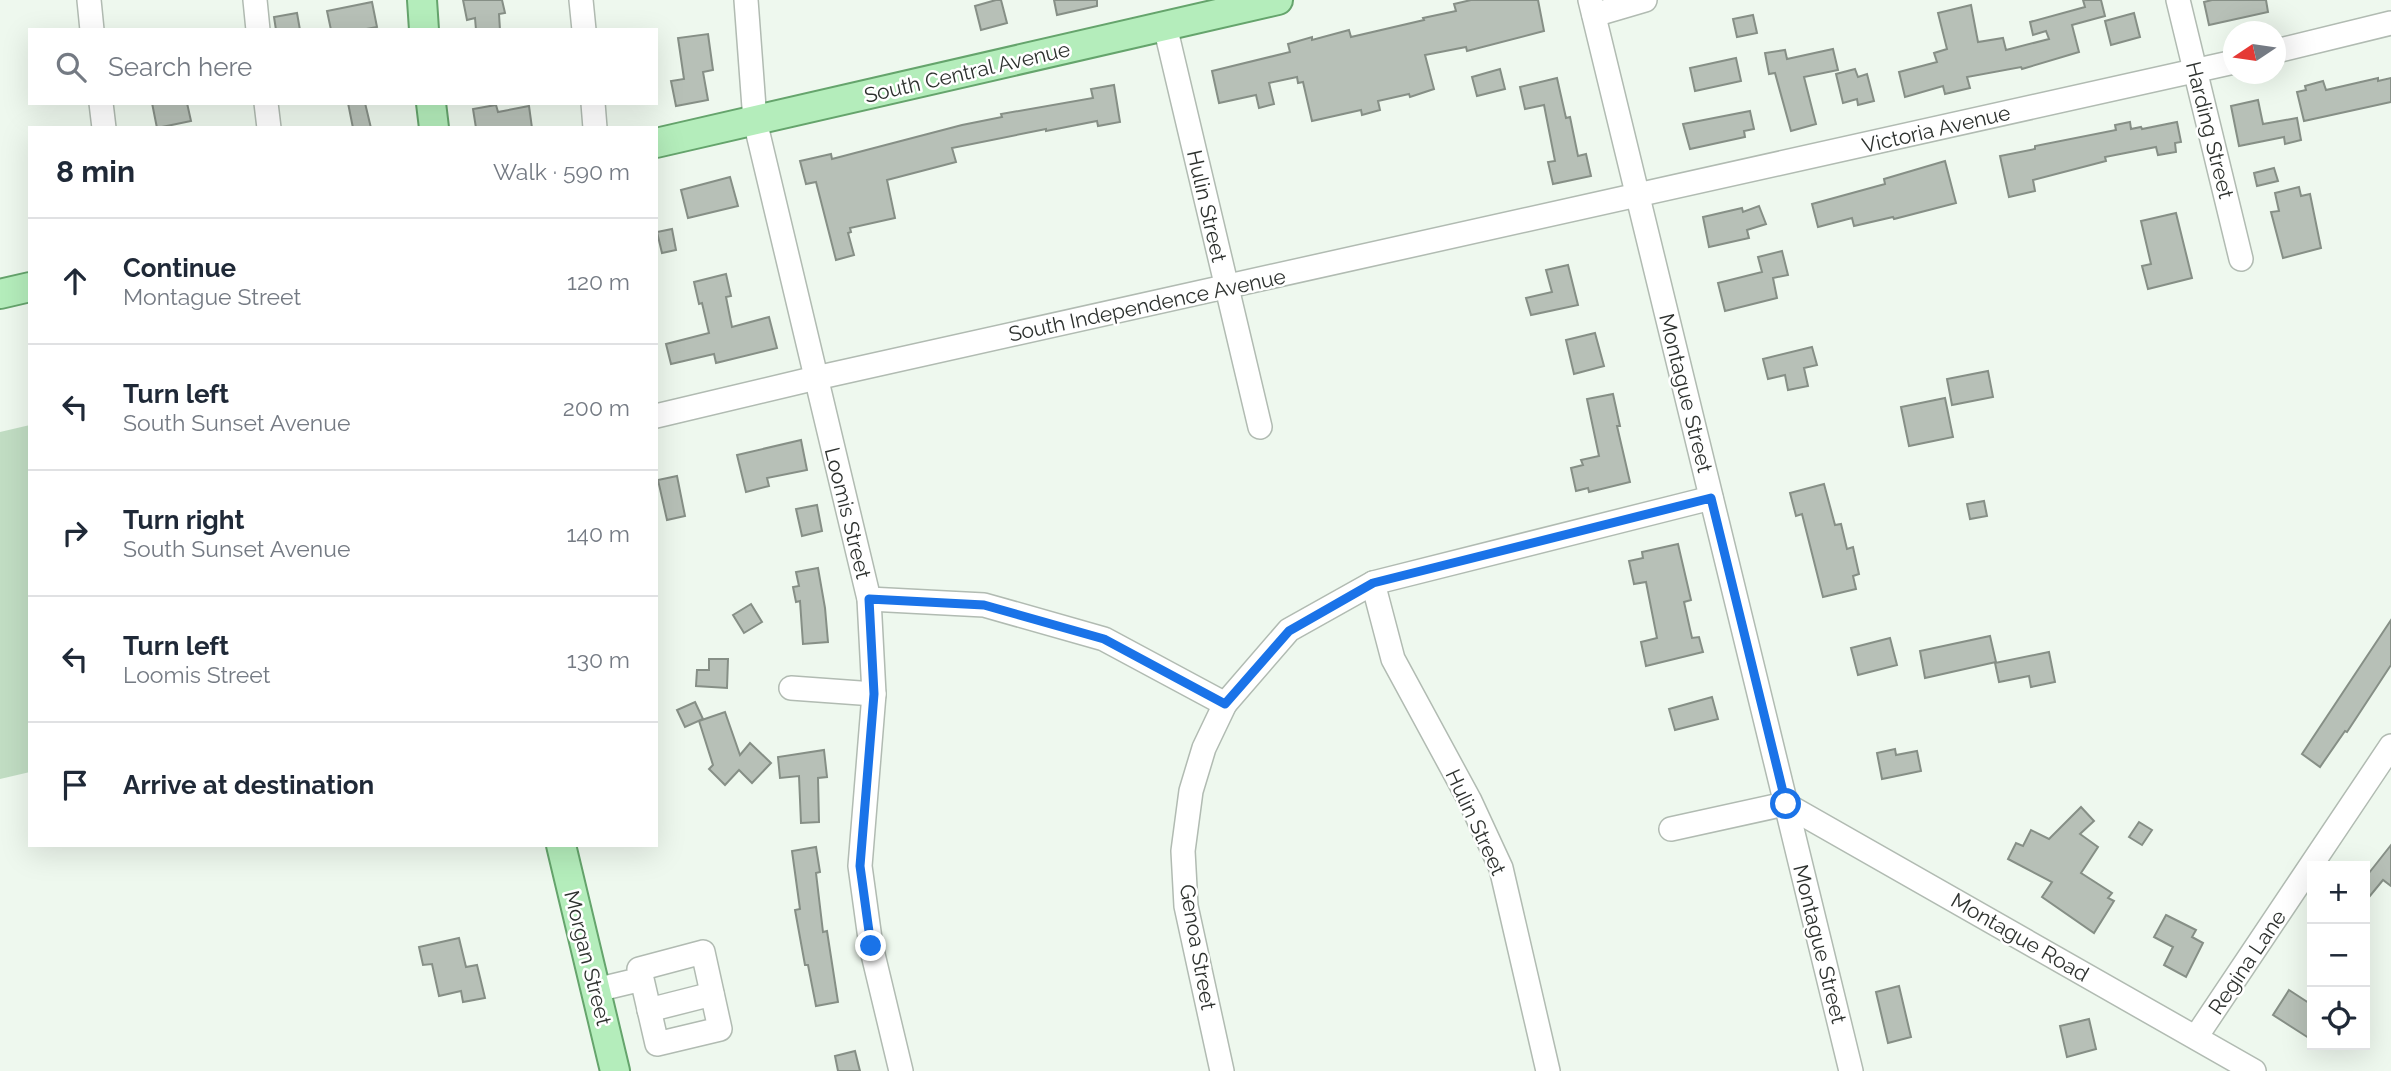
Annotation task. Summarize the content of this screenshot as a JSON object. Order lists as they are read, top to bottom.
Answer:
{
  "streets": {
    "main road": ["South Central Avenue", "Morgan Street"],
    "street": [
      "Victoria Avenue",
      "Harding Street",
      "Hulin Street",
      "South Independence Avenue",
      "Montague Street",
      "Loomis Street",
      "Montague Road",
      "Genoa Street",
      "Regina Lane"
    ]
  },
  "crossings": [
    ["South Central Avenue", "Hulin Street"],
    ["South Central Avenue", "Loomis Street"],
    ["Victoria Avenue", "Harding Street"],
    ["Victoria Avenue", "South Independence Avenue"],
    ["Victoria Avenue", "Montague Street"],
    ["Hulin Street", "South Independence Avenue"],
    ["Hulin Street", "Genoa Street"],
    ["South Independence Avenue", "Montague Street"],
    ["South Independence Avenue", "Loomis Street"],
    ["Montague Street", "Montague Road"],
    ["Montague Street", "Genoa Street"],
    ["Montague Road", "Regina Lane"]
  ],
  "north": "left",
  "page": {
    "search": "Search here",
    "heading": ["8 min", "Walk · 590 m"],
    "list": [
      ["Continue", "Montague Street", "120 m"],
      ["Turn left", "South Sunset Avenue", "200 m"],
      ["Turn right", "South Sunset Avenue", "140 m"],
      ["Turn left", "Loomis Street", "130 m"],
      "Arrive at destination"
    ],
    "map_buttons": ["+", "−"]
  }
}
